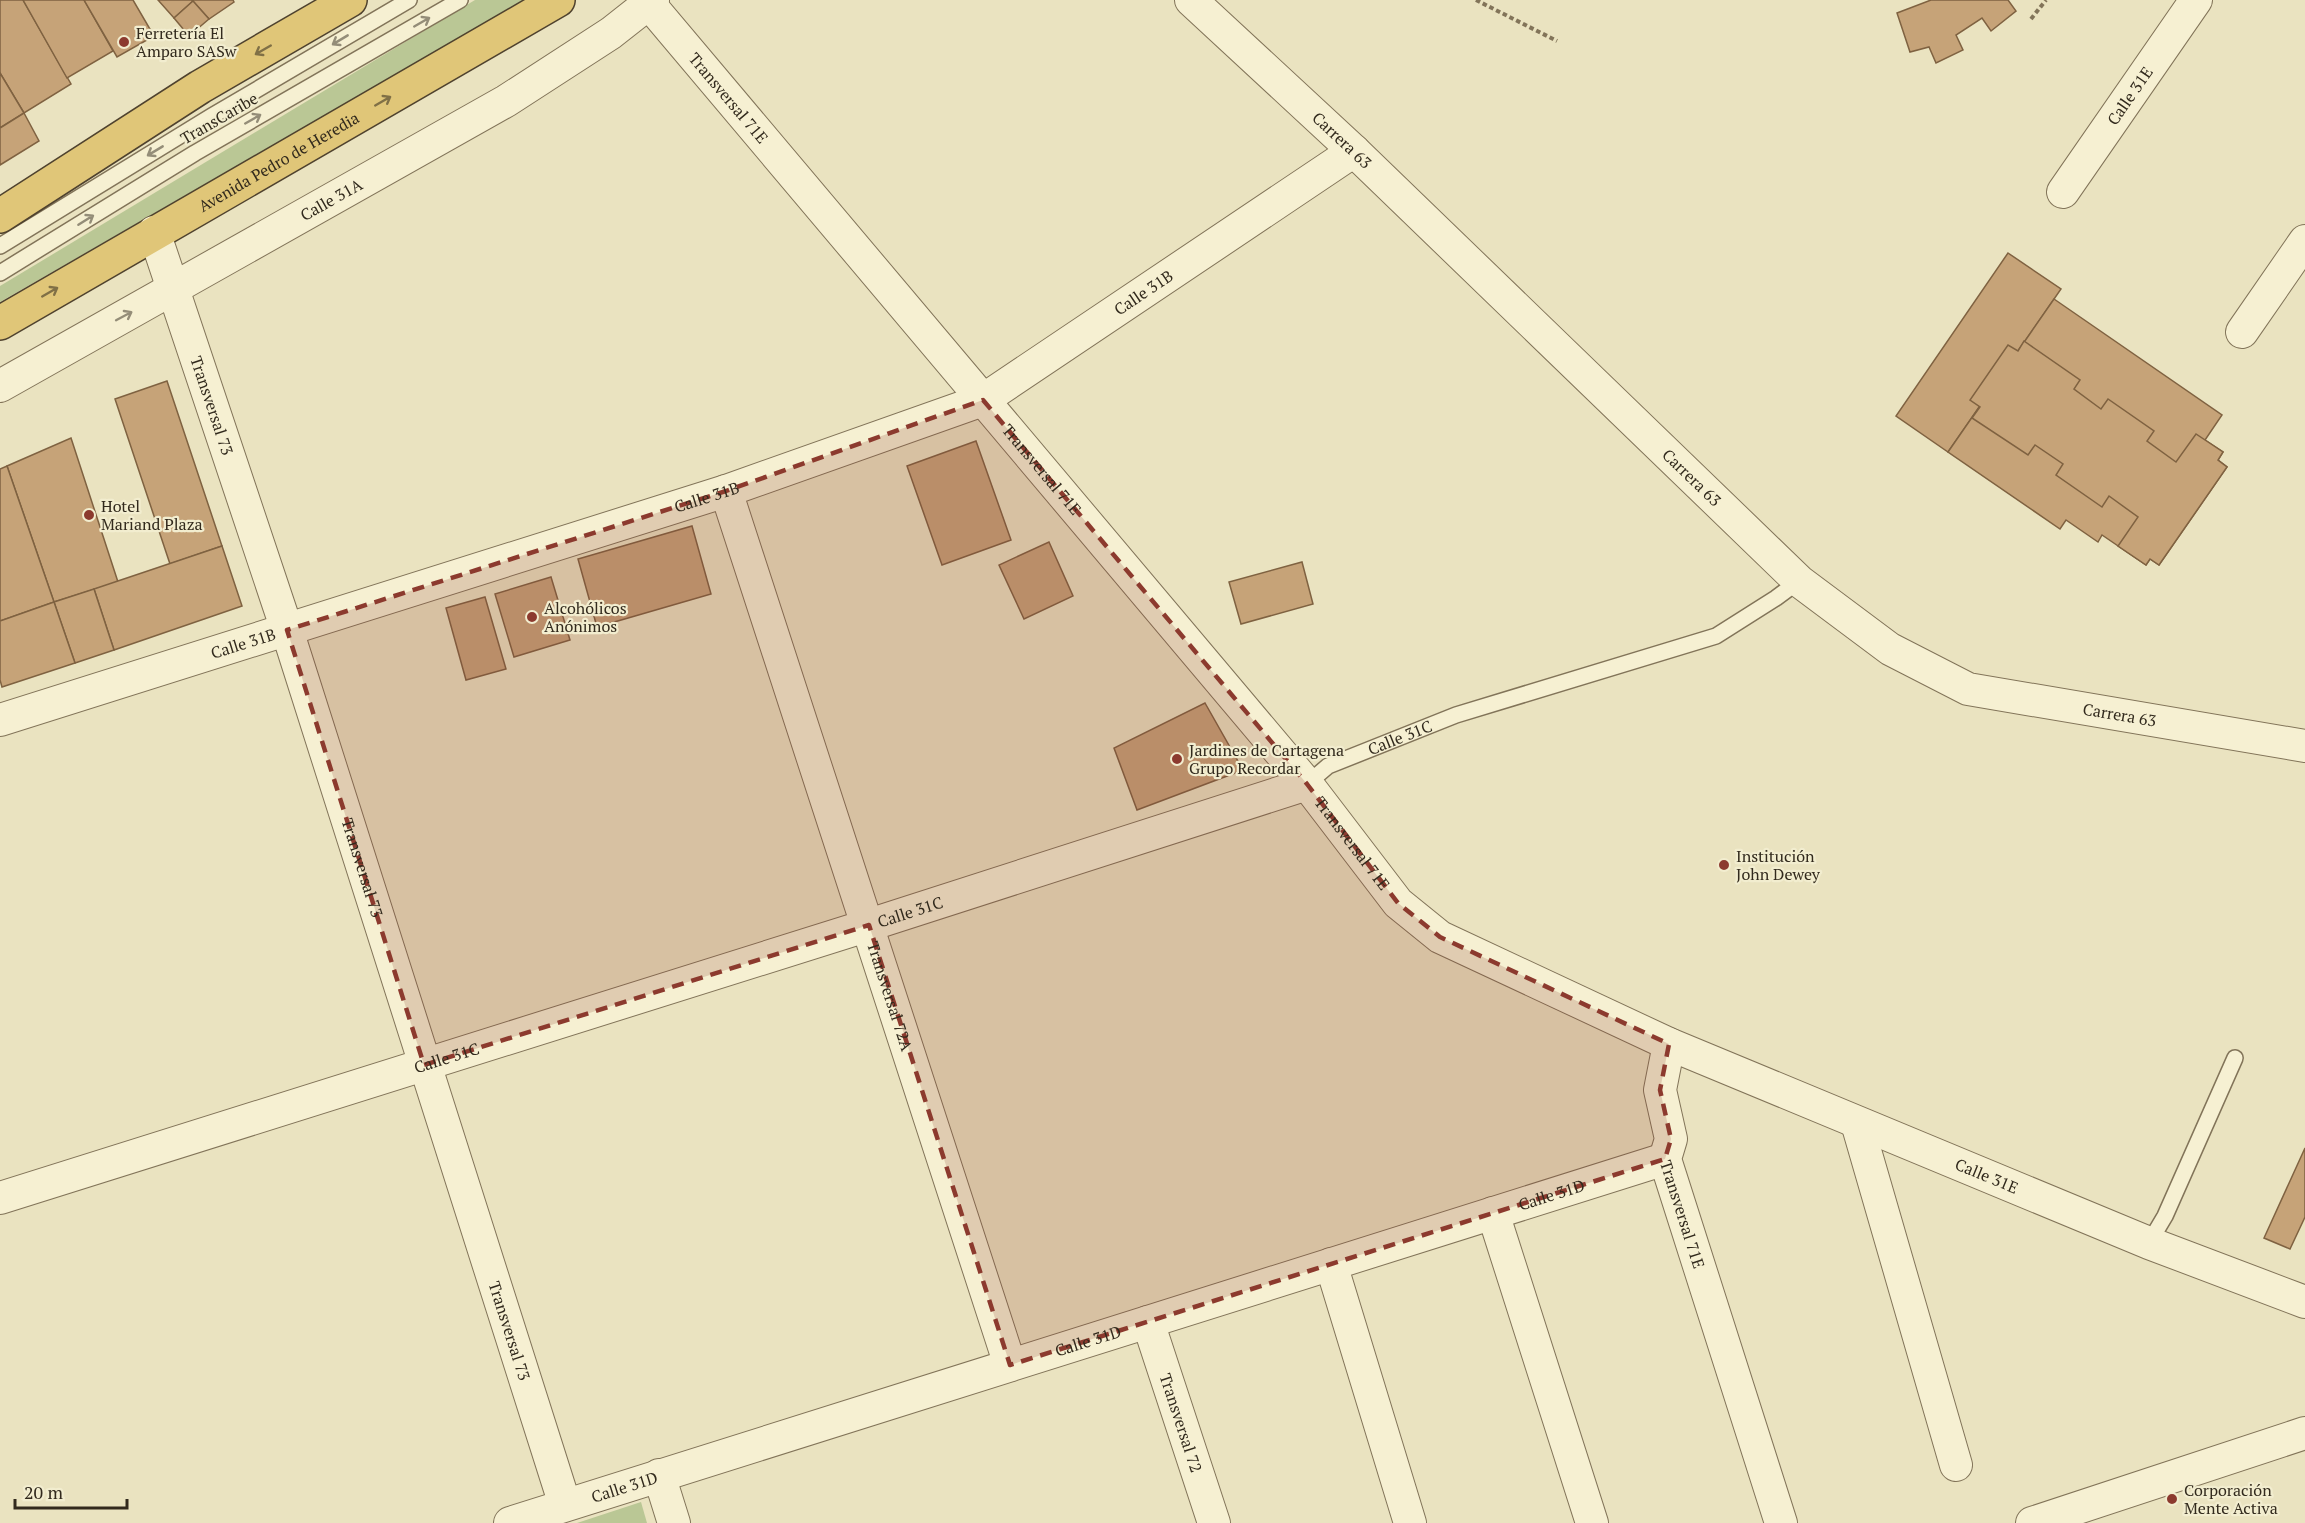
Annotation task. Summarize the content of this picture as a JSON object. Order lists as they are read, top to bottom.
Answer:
{
  "streets": {
    "highway": ["Avenida Pedro de Heredia"],
    "street": [
      "Calle 31E",
      "Transversal 71E",
      "Carrera 63",
      "Calle 31A",
      "Calle 31B",
      "Transversal 73",
      "Calle 31C",
      "Transversal 72A",
      "Calle 31D",
      "Transversal 72"
    ],
    "lane": ["TransCaribe"]
  },
  "crossings": [
    ["Calle 31E", "Transversal 71E"],
    ["Transversal 71E", "Calle 31A"],
    ["Transversal 71E", "Calle 31B"],
    ["Transversal 71E", "Calle 31C"],
    ["Transversal 71E", "Calle 31D"],
    ["Carrera 63", "Calle 31B"],
    ["Carrera 63", "Calle 31C"],
    ["Avenida Pedro de Heredia", "Transversal 73"],
    ["Calle 31A", "Transversal 73"],
    ["Calle 31B", "Transversal 73"],
    ["Calle 31B", "Transversal 72A"],
    ["Transversal 73", "Calle 31C"],
    ["Transversal 73", "Calle 31D"],
    ["Calle 31C", "Transversal 72A"],
    ["Transversal 72A", "Calle 31D"],
    ["Calle 31D", "Transversal 72"]
  ],
  "places": [
    "Ferretería El Amparo SASw",
    "Hotel Mariand Plaza",
    "Alcohólicos Anónimos",
    "Jardines de Cartagena Grupo Recordar",
    "Institución John Dewey",
    "Corporación Mente Activa"
  ],
  "scale_bar": "20 m"
}
